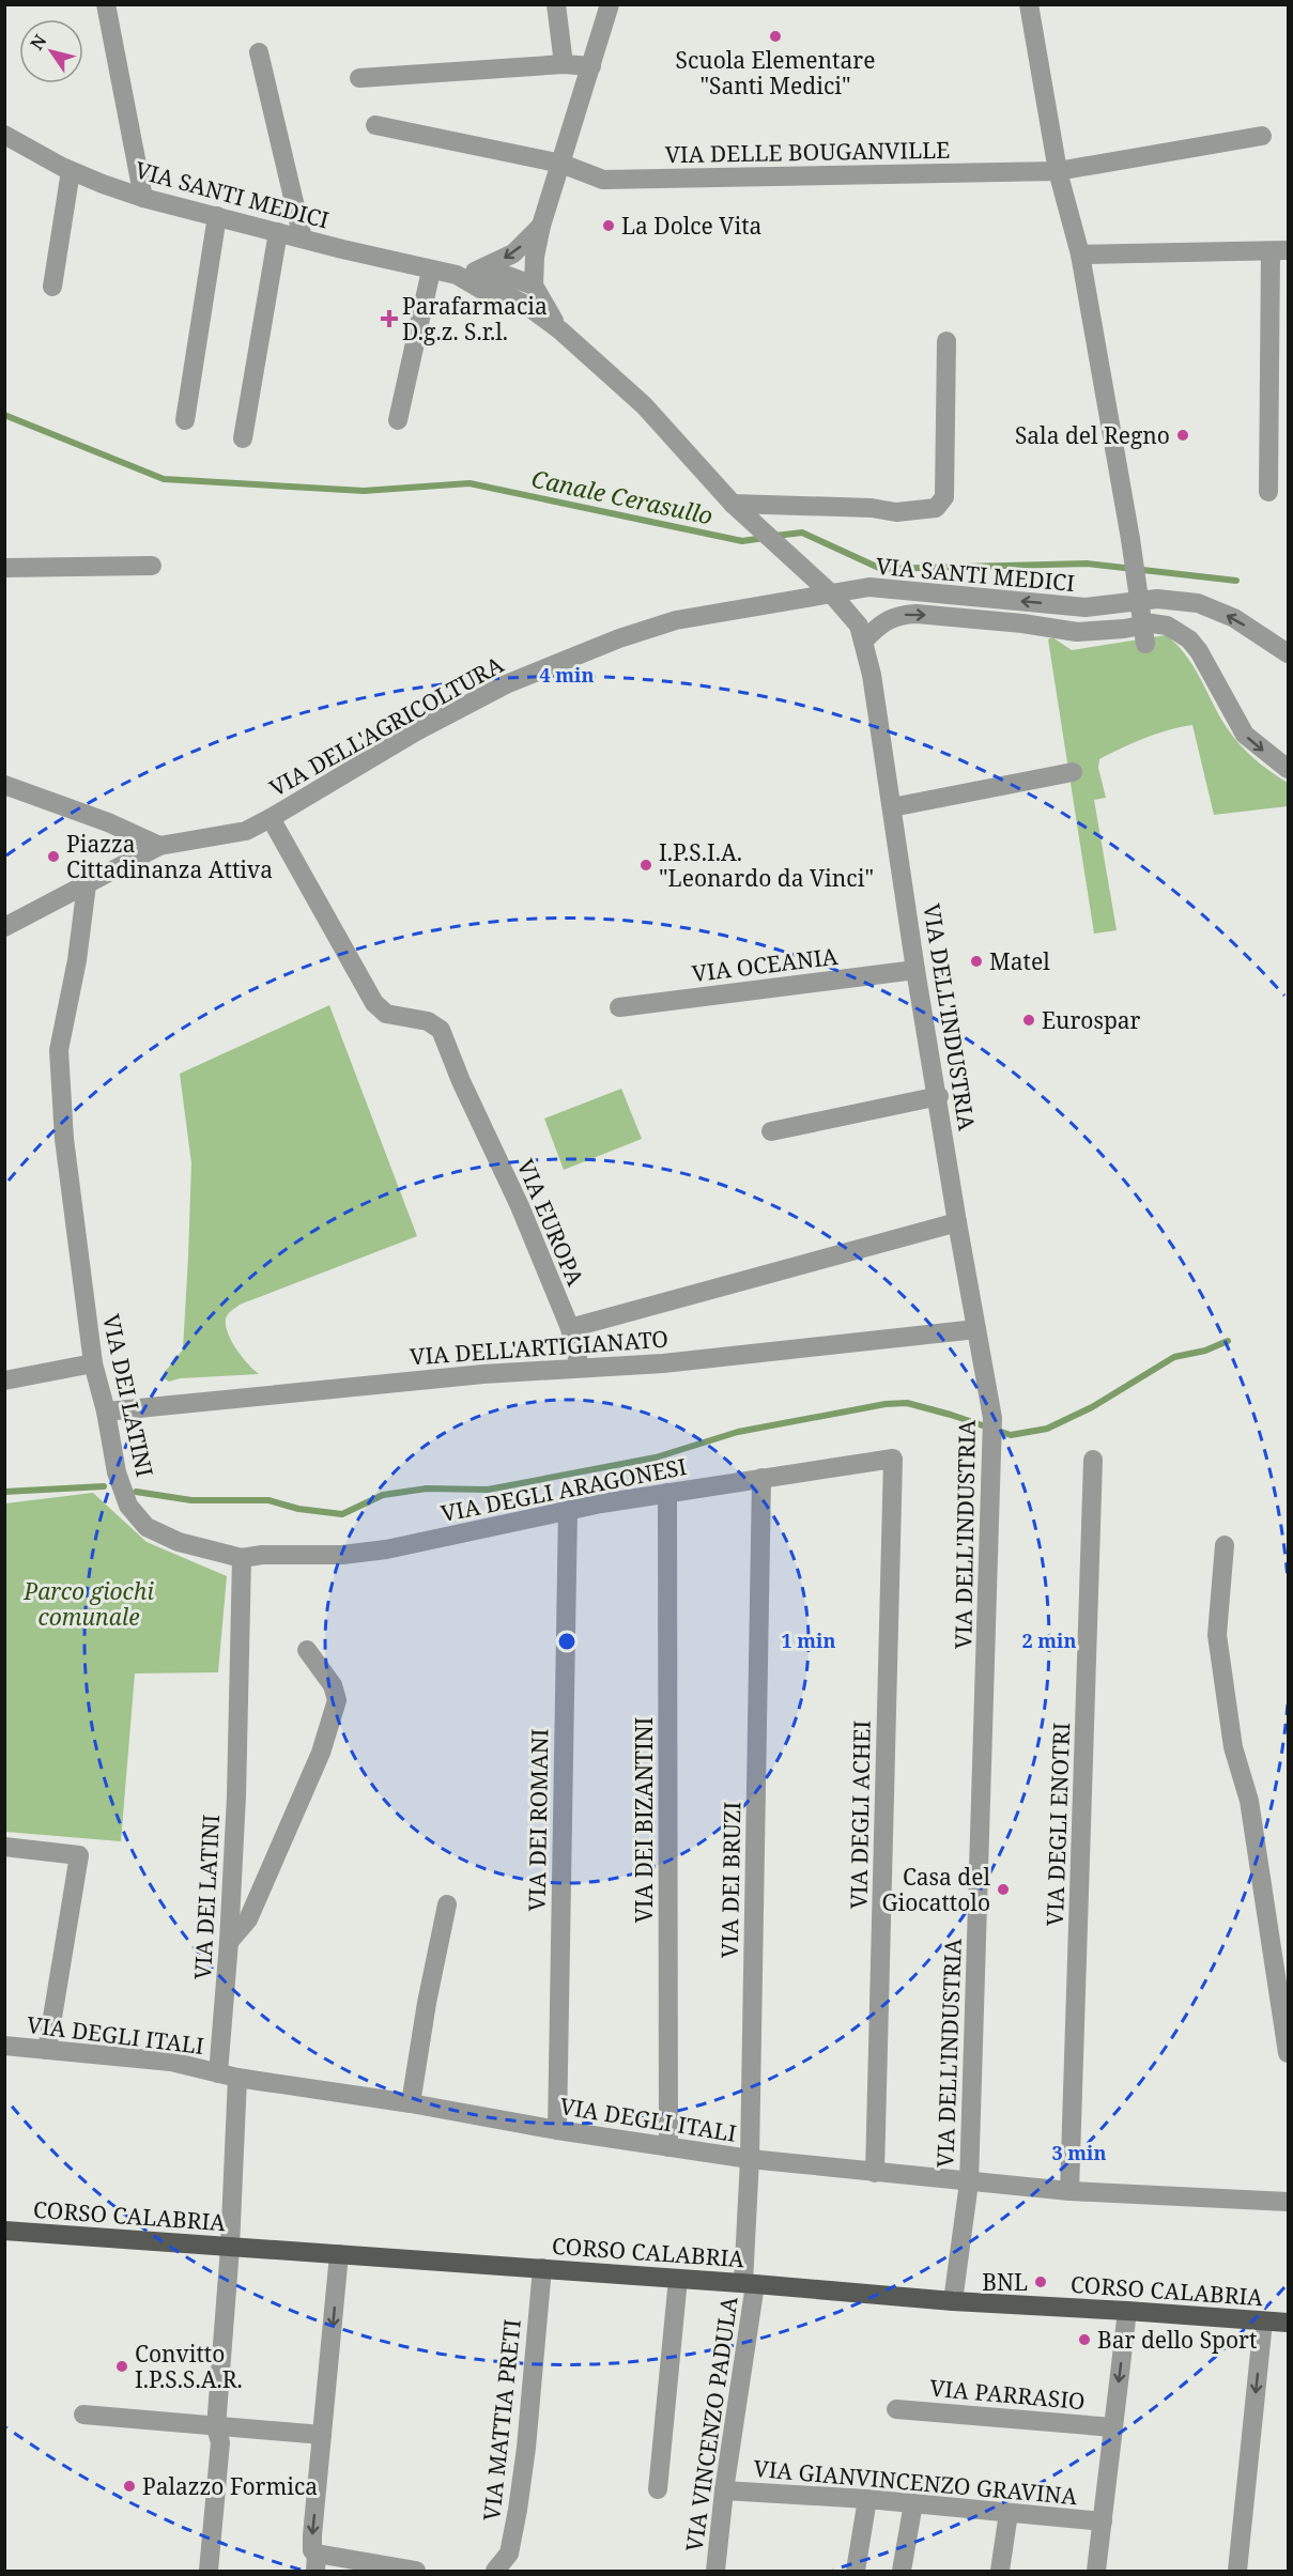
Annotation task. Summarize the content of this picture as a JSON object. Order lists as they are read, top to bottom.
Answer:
{
  "streets": {
    "main road": ["CORSO CALABRIA"],
    "street": [
      "VIA DELLE BOUGANVILLE",
      "VIA SANTI MEDICI",
      "VIA DELL'AGRICOLTURA",
      "VIA OCEANIA",
      "VIA DELL'INDUSTRIA",
      "VIA EUROPA",
      "VIA DELL'ARTIGIANATO",
      "VIA DEI LATINI",
      "VIA DEGLI ARAGONESI",
      "VIA DEGLI ACHEI",
      "VIA DEI ROMANI",
      "VIA DEI BIZANTINI",
      "VIA DEGLI ENOTRI",
      "VIA DEI BRUZI",
      "VIA DEGLI ITALI",
      "VIA PARRASIO",
      "VIA MATTIA PRETI",
      "VIA VINCENZO PADULA",
      "VIA GIANVINCENZO GRAVINA"
    ]
  },
  "crossings": [
    ["VIA SANTI MEDICI", "VIA DELL'AGRICOLTURA"],
    ["VIA SANTI MEDICI", "VIA DELL'INDUSTRIA"],
    ["VIA DELL'AGRICOLTURA", "VIA DELL'INDUSTRIA"],
    ["VIA DELL'AGRICOLTURA", "VIA EUROPA"],
    ["VIA DELL'AGRICOLTURA", "VIA DEI LATINI"],
    ["VIA OCEANIA", "VIA DELL'INDUSTRIA"],
    ["VIA DELL'INDUSTRIA", "VIA DELL'ARTIGIANATO"],
    ["VIA DELL'INDUSTRIA", "VIA DEGLI ITALI"],
    ["VIA DELL'INDUSTRIA", "CORSO CALABRIA"],
    ["VIA EUROPA", "VIA DELL'ARTIGIANATO"],
    ["VIA DELL'ARTIGIANATO", "VIA DEI LATINI"],
    ["VIA DEI LATINI", "VIA DEGLI ARAGONESI"],
    ["VIA DEI LATINI", "VIA DEGLI ITALI"],
    ["VIA DEGLI ARAGONESI", "VIA DEGLI ACHEI"],
    ["VIA DEGLI ARAGONESI", "VIA DEI ROMANI"],
    ["VIA DEGLI ARAGONESI", "VIA DEI BIZANTINI"],
    ["VIA DEGLI ARAGONESI", "VIA DEI BRUZI"],
    ["VIA DEGLI ACHEI", "VIA DEGLI ITALI"],
    ["VIA DEI ROMANI", "VIA DEGLI ITALI"],
    ["VIA DEI BIZANTINI", "VIA DEGLI ITALI"],
    ["VIA DEGLI ENOTRI", "VIA DEGLI ITALI"],
    ["VIA DEI BRUZI", "VIA DEGLI ITALI"],
    ["VIA DEI BRUZI", "CORSO CALABRIA"],
    ["VIA DEI BRUZI", "VIA VINCENZO PADULA"],
    ["CORSO CALABRIA", "VIA MATTIA PRETI"],
    ["CORSO CALABRIA", "VIA VINCENZO PADULA"],
    ["VIA VINCENZO PADULA", "VIA GIANVINCENZO GRAVINA"]
  ],
  "water": ["Canale Cerasullo"],
  "parks": ["Parco giochi comunale"],
  "places": {
    "other": [
      "Scuola Elementare \"Santi Medici\"",
      "La Dolce Vita",
      "Sala del Regno",
      "Piazza Cittadinanza Attiva",
      "I.P.S.I.A. \"Leonardo da Vinci\"",
      "Matel",
      "Eurospar",
      "Casa del Giocattolo",
      "BNL",
      "Bar dello Sport",
      "Convitto I.P.S.S.A.R.",
      "Palazzo Formica"
    ],
    "health": ["Parafarmacia D.g.z. S.r.l."]
  },
  "north": "top left",
  "rings": [
    "4 min",
    "1 min",
    "2 min",
    "3 min"
  ]
}
